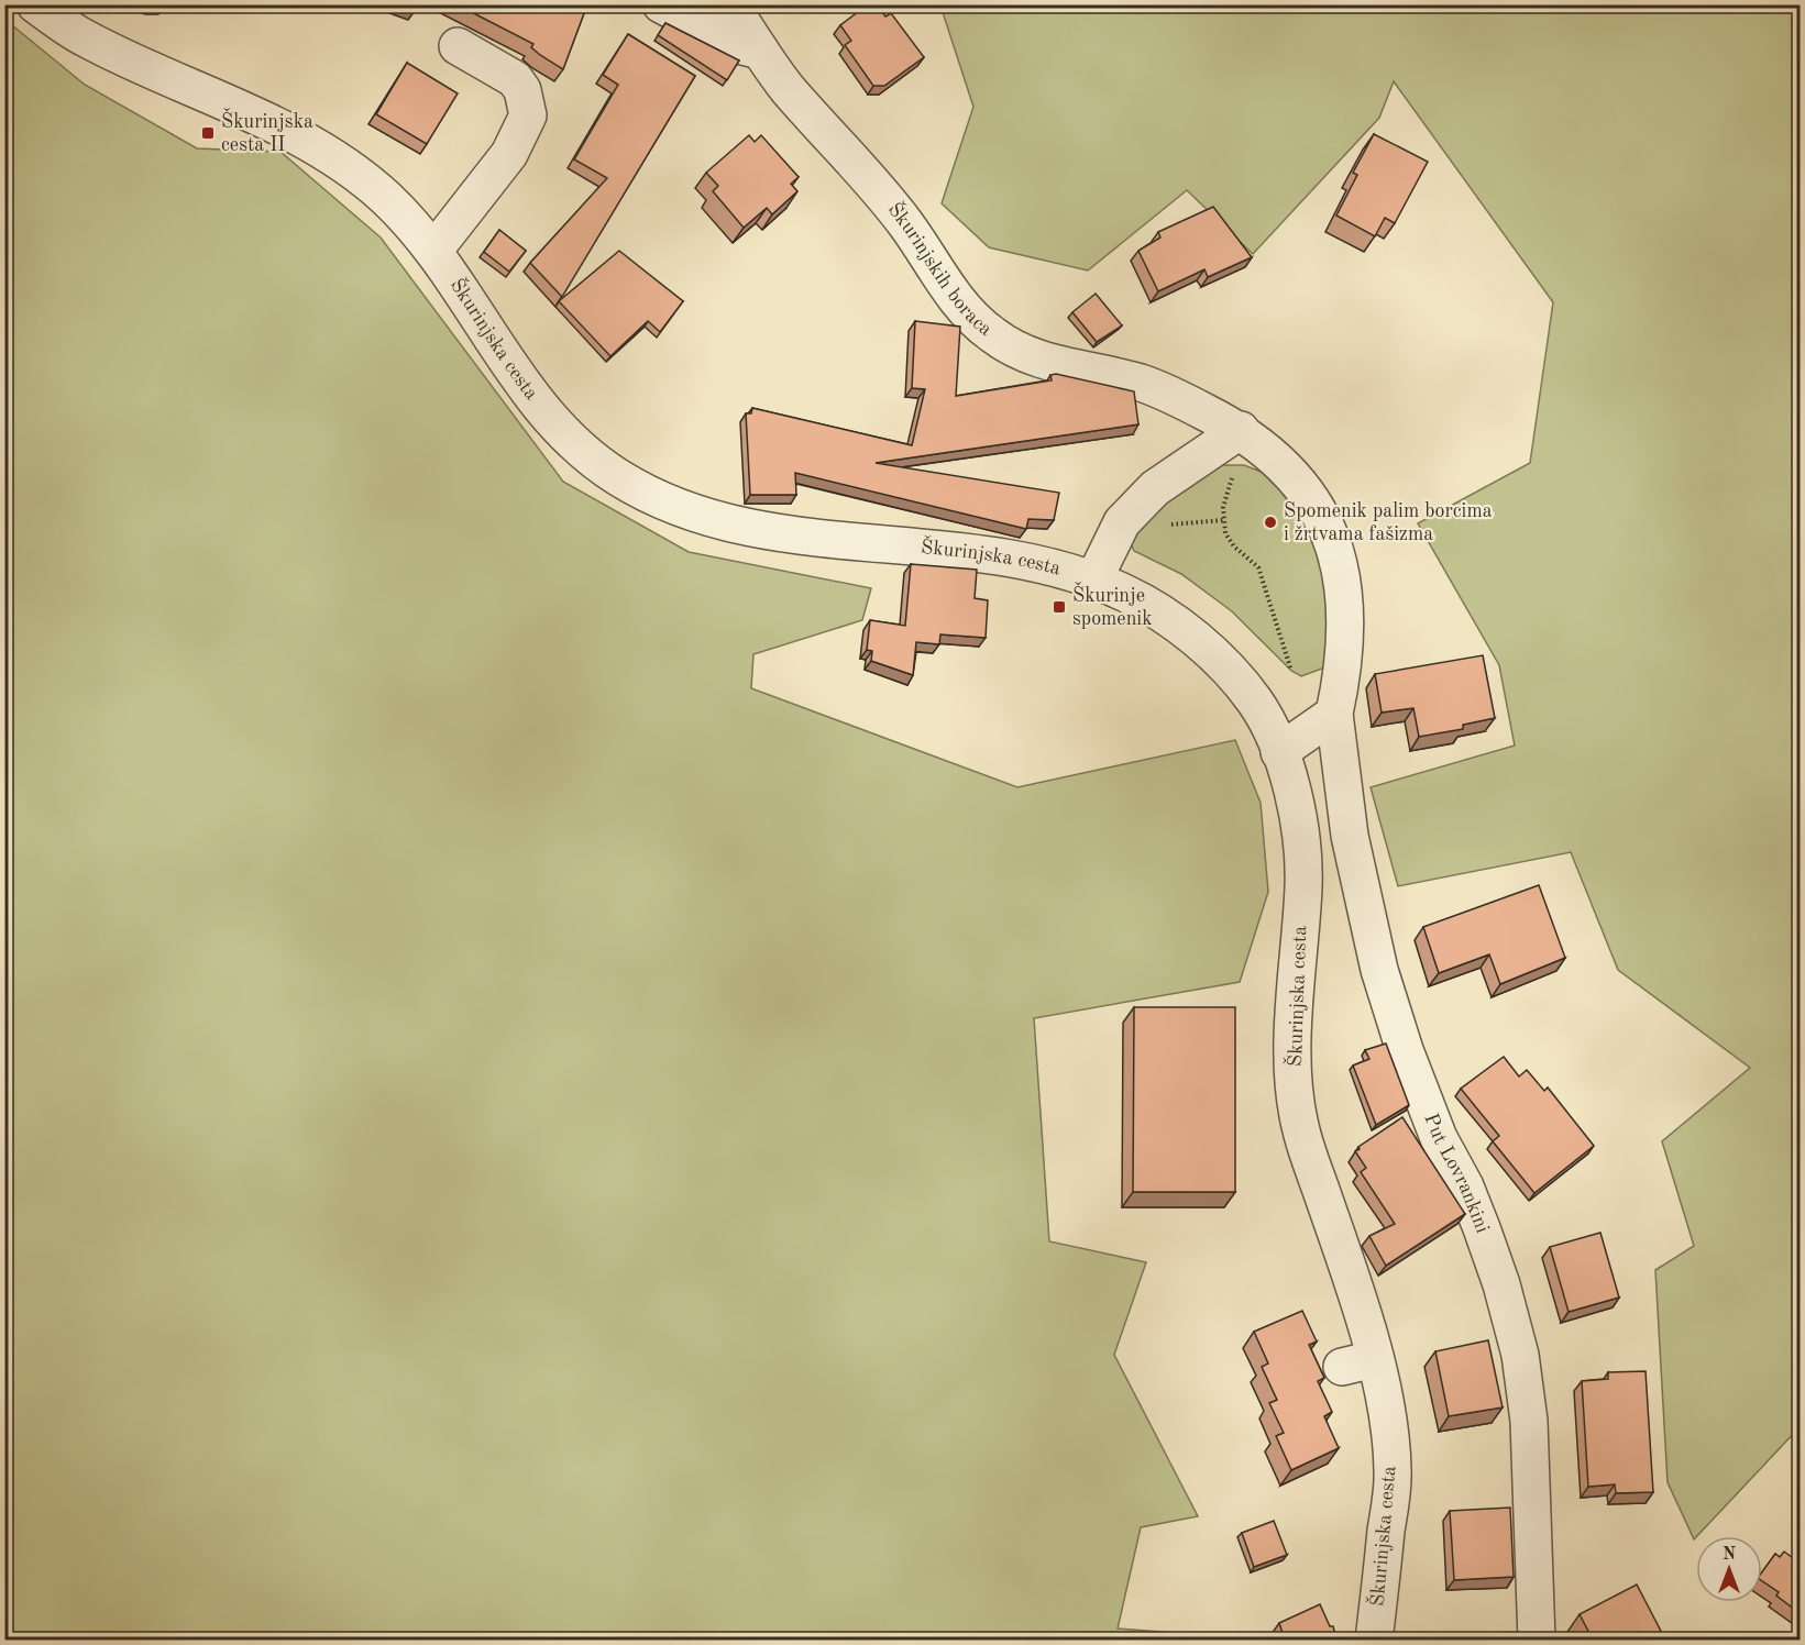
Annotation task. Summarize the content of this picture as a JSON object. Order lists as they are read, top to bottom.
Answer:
{
  "streets": {
    "street": ["Škurinjskih boraca", "Škurinjska cesta", "Put Lovrankini"]
  },
  "crossings": [
    ["Škurinjskih boraca", "Put Lovrankini"]
  ],
  "places": {
    "transit": ["Škurinjska cesta II", "Škurinje spomenik"],
    "other": ["Spomenik palim borcima i žrtvama fašizma"]
  },
  "north": "top"
}
